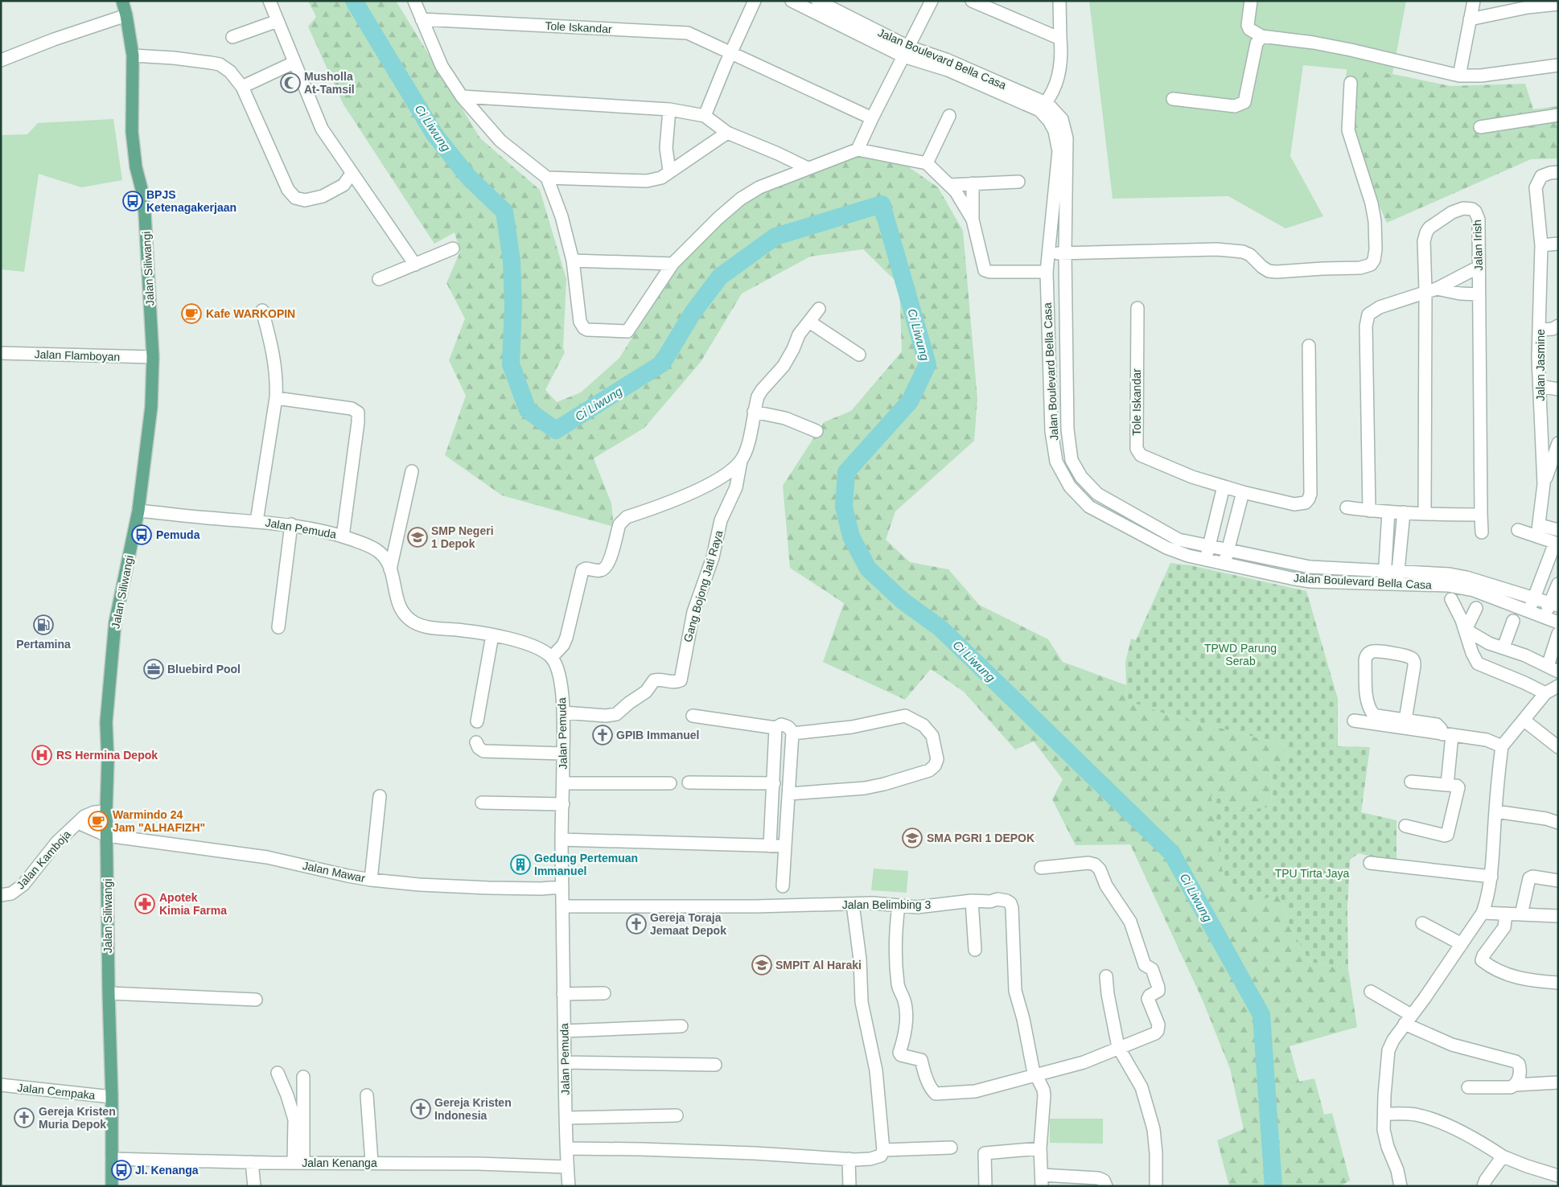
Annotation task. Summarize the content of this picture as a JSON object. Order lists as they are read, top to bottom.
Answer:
{
  "streets": {
    "main road": ["Jalan Siliwangi"],
    "street": [
      "Tole Iskandar",
      "Jalan Boulevard Bella Casa",
      "Jalan Irish",
      "Jalan Flamboyan",
      "Jalan Jasmine",
      "Jalan Pemuda",
      "Gang Bojong Jati Raya",
      "Jalan Kamboja",
      "Jalan Mawar",
      "Jalan Belimbing 3",
      "Jalan Cempaka",
      "Jalan Kenanga"
    ]
  },
  "crossings": [
    ["Jalan Siliwangi", "Jalan Flamboyan"],
    ["Jalan Siliwangi", "Jalan Pemuda"],
    ["Jalan Siliwangi", "Jalan Kamboja"],
    ["Jalan Siliwangi", "Jalan Mawar"],
    ["Jalan Siliwangi", "Jalan Cempaka"],
    ["Jalan Siliwangi", "Jalan Kenanga"],
    ["Jalan Pemuda", "Gang Bojong Jati Raya"],
    ["Jalan Pemuda", "Jalan Mawar"],
    ["Jalan Pemuda", "Jalan Belimbing 3"],
    ["Jalan Pemuda", "Jalan Kenanga"],
    ["Jalan Kamboja", "Jalan Mawar"]
  ],
  "water": ["Ci Liwung"],
  "parks": ["TPWD Parung Serab", "TPU Tirta Jaya"],
  "places": {
    "mosque": ["Musholla At-Tamsil"],
    "bus stop": ["BPJS Ketenagakerjaan", "Pemuda", "Jl. Kenanga"],
    "cafe": ["Kafe WARKOPIN", "Warmindo 24 Jam \"ALHAFIZH\""],
    "school or university": ["SMP Negeri 1 Depok", "SMA PGRI 1 DEPOK", "SMPIT Al Haraki"],
    "fuel station": ["Pertamina"],
    "office": ["Bluebird Pool"],
    "church": [
      "GPIB Immanuel",
      "Gereja Toraja Jemaat Depok",
      "Gereja Kristen Indonesia",
      "Gereja Kristen Muria Depok"
    ],
    "hospital": ["RS Hermina Depok"],
    "building": ["Gedung Pertemuan Immanuel"],
    "pharmacy": ["Apotek Kimia Farma"]
  }
}
